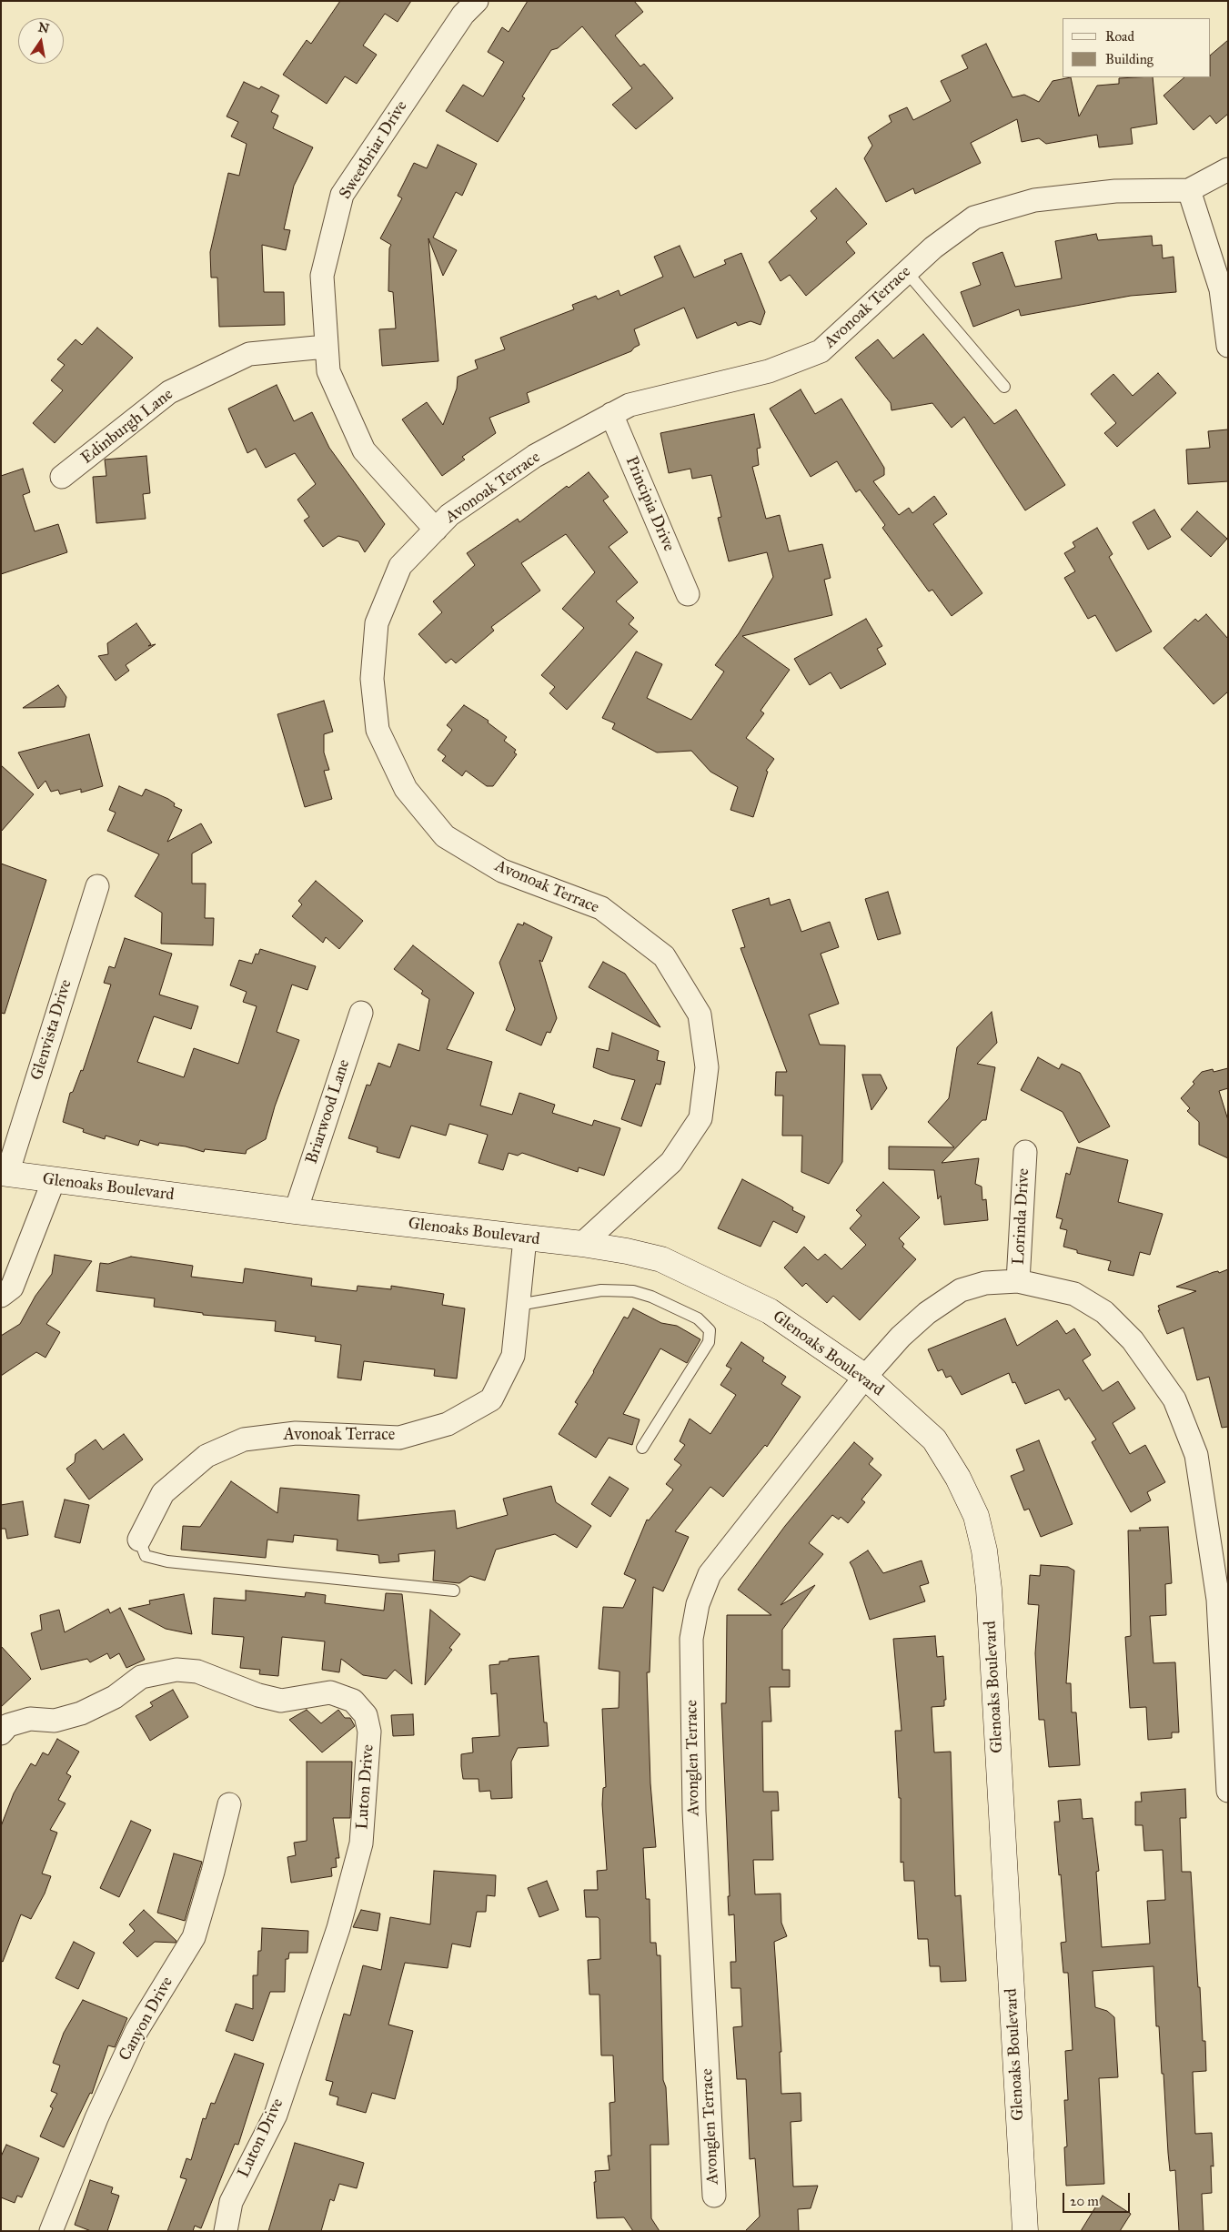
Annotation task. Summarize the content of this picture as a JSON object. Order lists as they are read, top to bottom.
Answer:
{
  "streets": {
    "street": [
      "Sweetbriar Drive",
      "Avonoak Terrace",
      "Edinburgh Lane",
      "Principia Drive",
      "Glenvista Drive",
      "Briarwood Lane",
      "Glenoaks Boulevard",
      "Lorinda Drive",
      "Avonglen Terrace",
      "Luton Drive",
      "Canyon Drive"
    ]
  },
  "crossings": [
    ["Sweetbriar Drive", "Avonoak Terrace"],
    ["Sweetbriar Drive", "Edinburgh Lane"],
    ["Avonoak Terrace", "Principia Drive"],
    ["Avonoak Terrace", "Glenoaks Boulevard"],
    ["Glenvista Drive", "Glenoaks Boulevard"],
    ["Briarwood Lane", "Glenoaks Boulevard"],
    ["Glenoaks Boulevard", "Avonglen Terrace"],
    ["Lorinda Drive", "Avonglen Terrace"]
  ],
  "legend": ["Road", "Building"],
  "scale_bar": "20 m",
  "north": "top"
}
